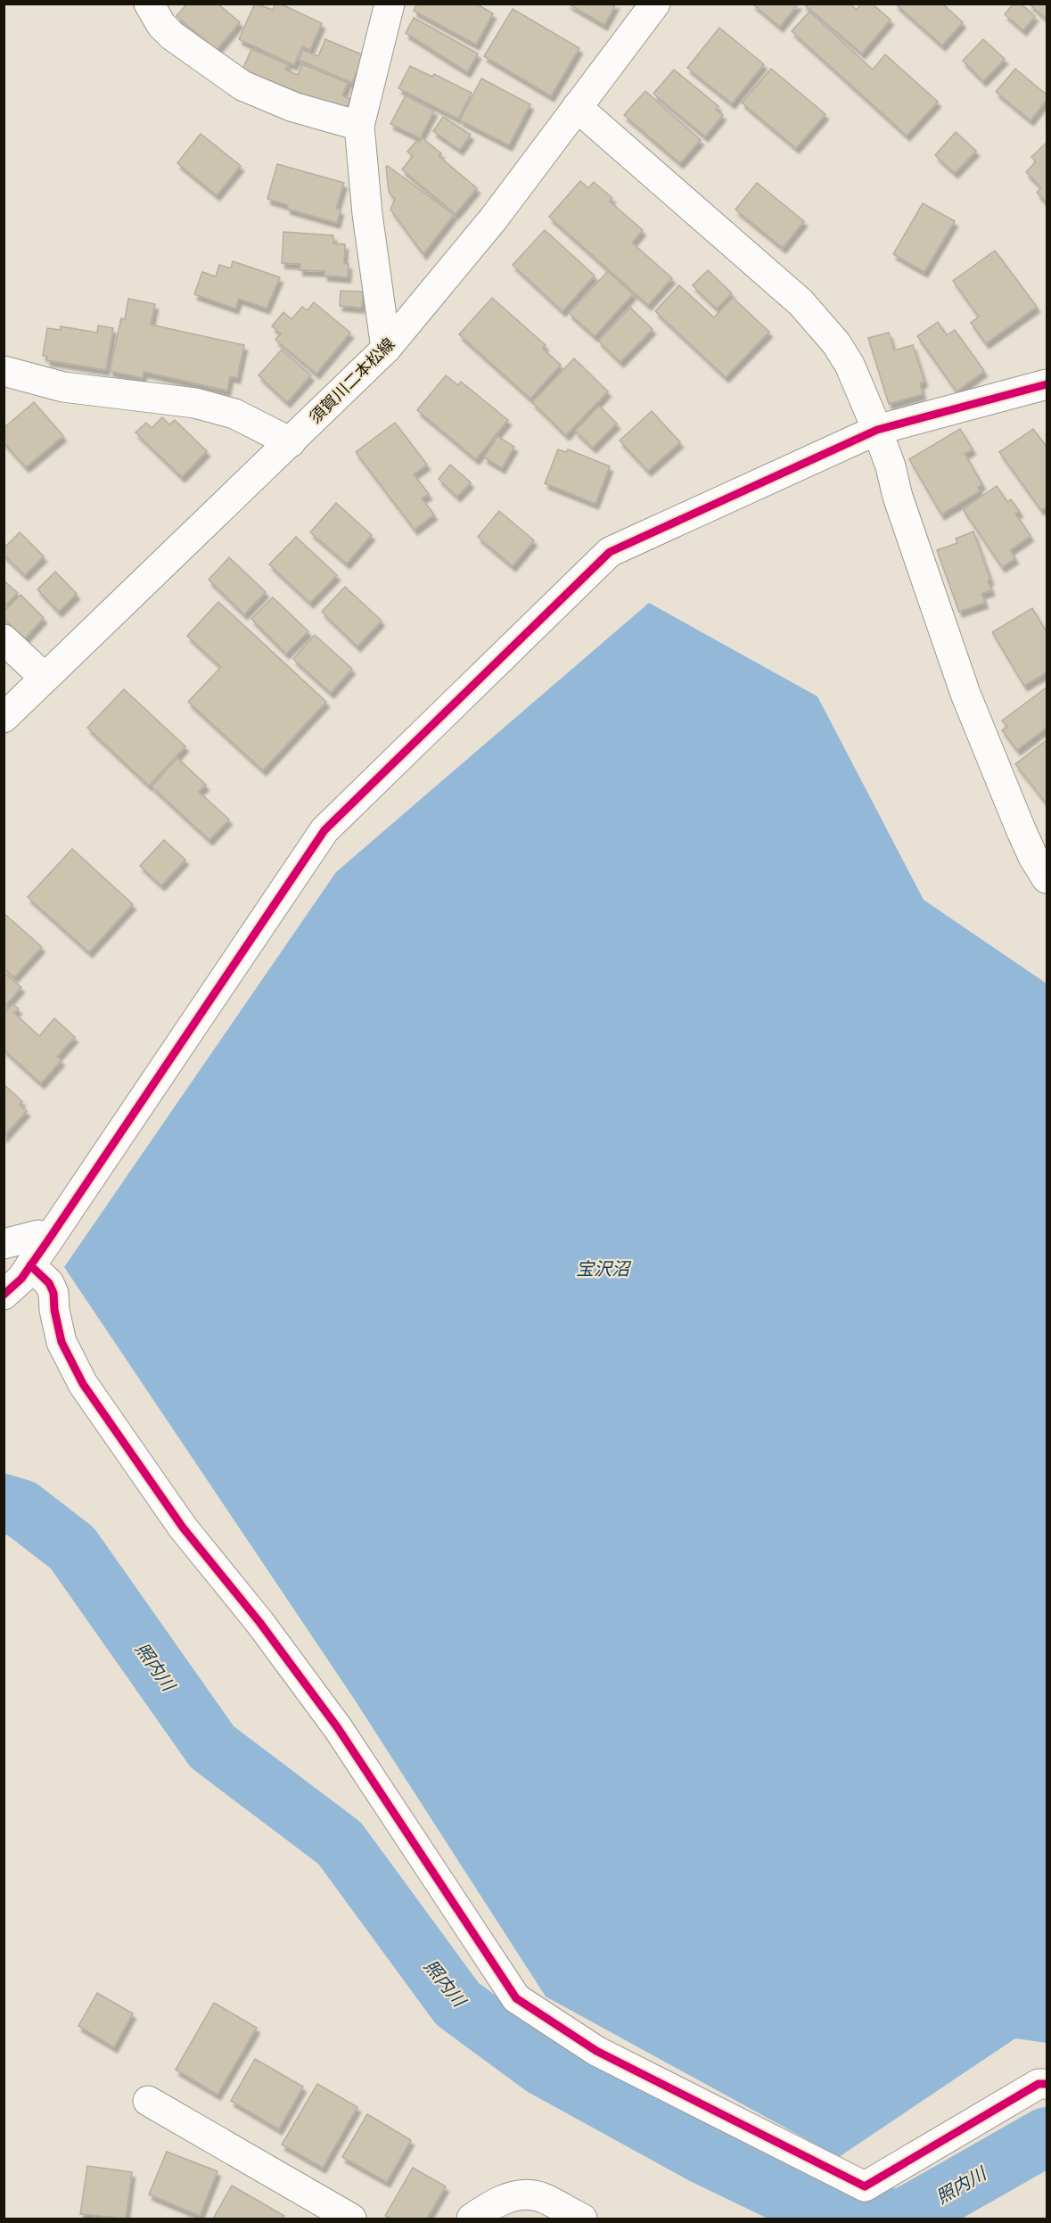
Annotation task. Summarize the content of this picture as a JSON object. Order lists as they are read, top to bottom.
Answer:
{
  "streets": {
    "street": ["須賀川二本松線"]
  },
  "water": ["宝沢沼", "照内川"]
}
